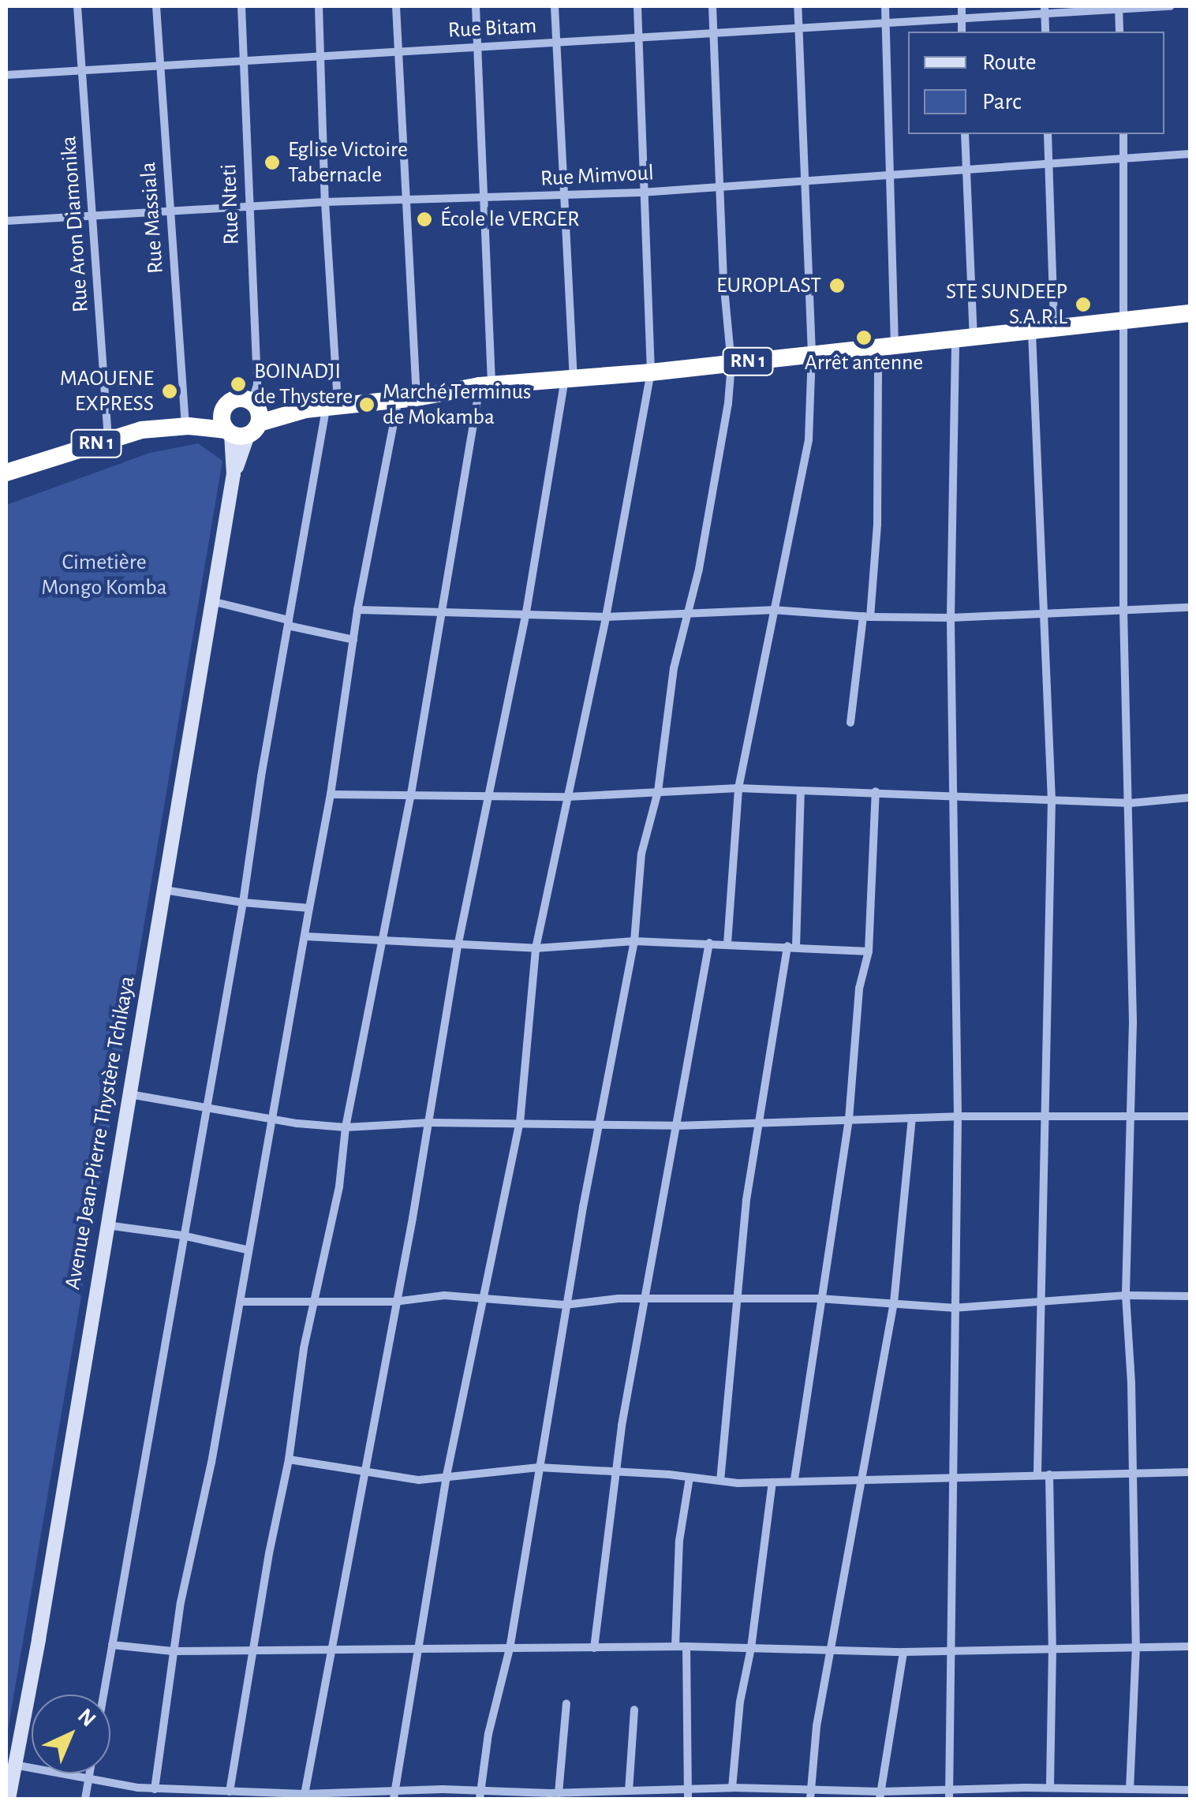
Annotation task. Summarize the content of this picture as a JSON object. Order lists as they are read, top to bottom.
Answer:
{
  "streets": {
    "highway": ["RN 1"],
    "street": [
      "Rue Bitam",
      "Rue Mimvoul",
      "Rue Nteti",
      "Rue Massiala",
      "Rue Aron Diamonika",
      "Avenue Jean-Pierre Thystère Tchikaya"
    ]
  },
  "crossings": [
    ["Rue Bitam", "Rue Nteti"],
    ["Rue Bitam", "Rue Massiala"],
    ["Rue Bitam", "Rue Aron Diamonika"],
    ["Rue Mimvoul", "Rue Nteti"],
    ["Rue Mimvoul", "Rue Massiala"],
    ["Rue Mimvoul", "Rue Aron Diamonika"],
    ["Rue Nteti", "RN 1"],
    ["Rue Nteti", "Avenue Jean-Pierre Thystère Tchikaya"],
    ["Rue Massiala", "RN 1"],
    ["Rue Aron Diamonika", "RN 1"],
    ["RN 1", "Avenue Jean-Pierre Thystère Tchikaya"]
  ],
  "parks": ["Cimetière Mongo Komba"],
  "places": [
    "Eglise Victoire Tabernacle",
    "École le VERGER",
    "EUROPLAST",
    "STE SUNDEEP S.A.R.L",
    "Arrêt antenne",
    "BOINADJI de Thystere",
    "MAOUENE EXPRESS",
    "Marché Terminus de Mokamba"
  ],
  "legend": ["Route", "Parc"],
  "north": "top right"
}
